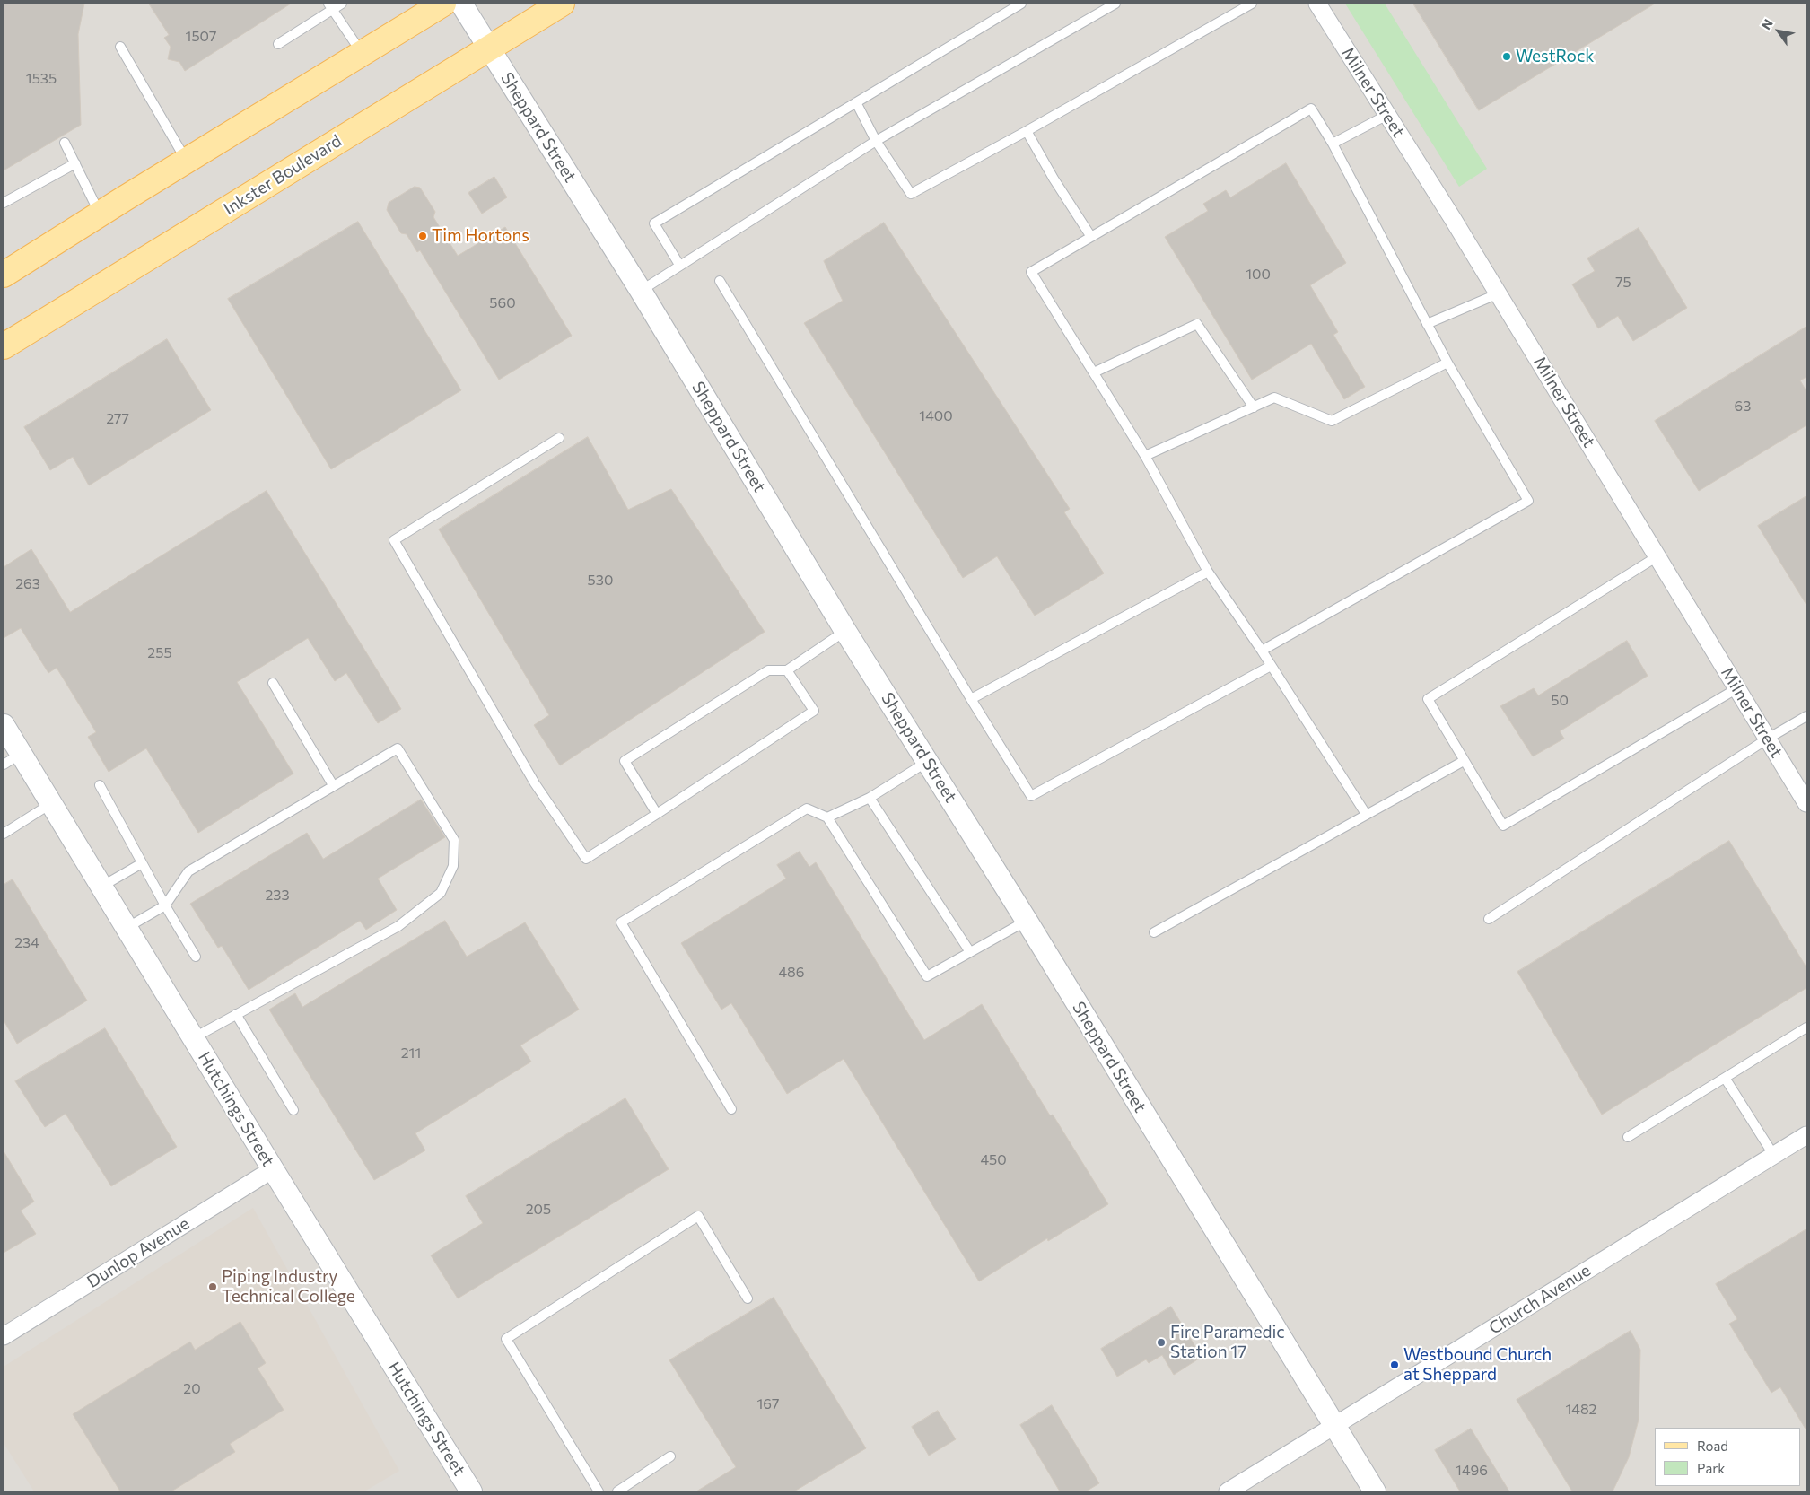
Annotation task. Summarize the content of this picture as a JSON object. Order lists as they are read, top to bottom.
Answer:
{
  "streets": {
    "main road": ["Inkster Boulevard"],
    "street": [
      "Milner Street",
      "Sheppard Street",
      "Hutchings Street",
      "Dunlop Avenue",
      "Church Avenue"
    ]
  },
  "crossings": [
    ["Sheppard Street", "Inkster Boulevard"],
    ["Sheppard Street", "Church Avenue"],
    ["Hutchings Street", "Dunlop Avenue"]
  ],
  "places": [
    "WestRock",
    "Tim Hortons",
    "Piping Industry Technical College",
    "Fire Paramedic Station 17",
    "Westbound Church at Sheppard"
  ],
  "house_numbers": [
    "1507",
    "1535",
    "100",
    "75",
    "560",
    "63",
    "1400",
    "277",
    "530",
    "263",
    "255",
    "50",
    "233",
    "234",
    "486",
    "211",
    "450",
    "205",
    "20",
    "167",
    "1482",
    "1496"
  ],
  "legend": ["Road", "Park"],
  "north": "top left"
}
